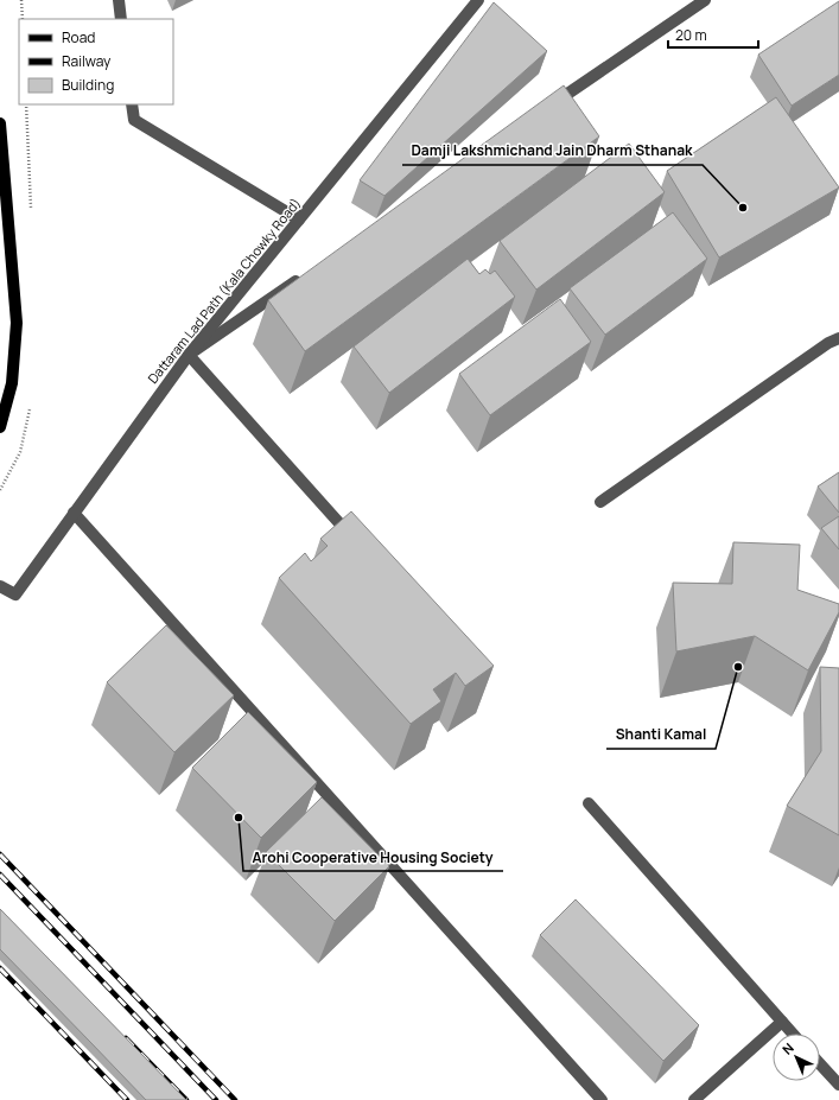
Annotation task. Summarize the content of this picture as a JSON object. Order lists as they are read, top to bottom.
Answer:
{
  "streets": {
    "street": ["Dattaram Lad Path (Kala Chowky Road)"]
  },
  "places": ["Damji Lakshmichand Jain Dharm Sthanak", "Shanti Kamal", "Arohi Cooperative Housing Society"],
  "legend": ["Road", "Railway", "Building"],
  "scale_bar": "20 m",
  "north": "top left"
}
